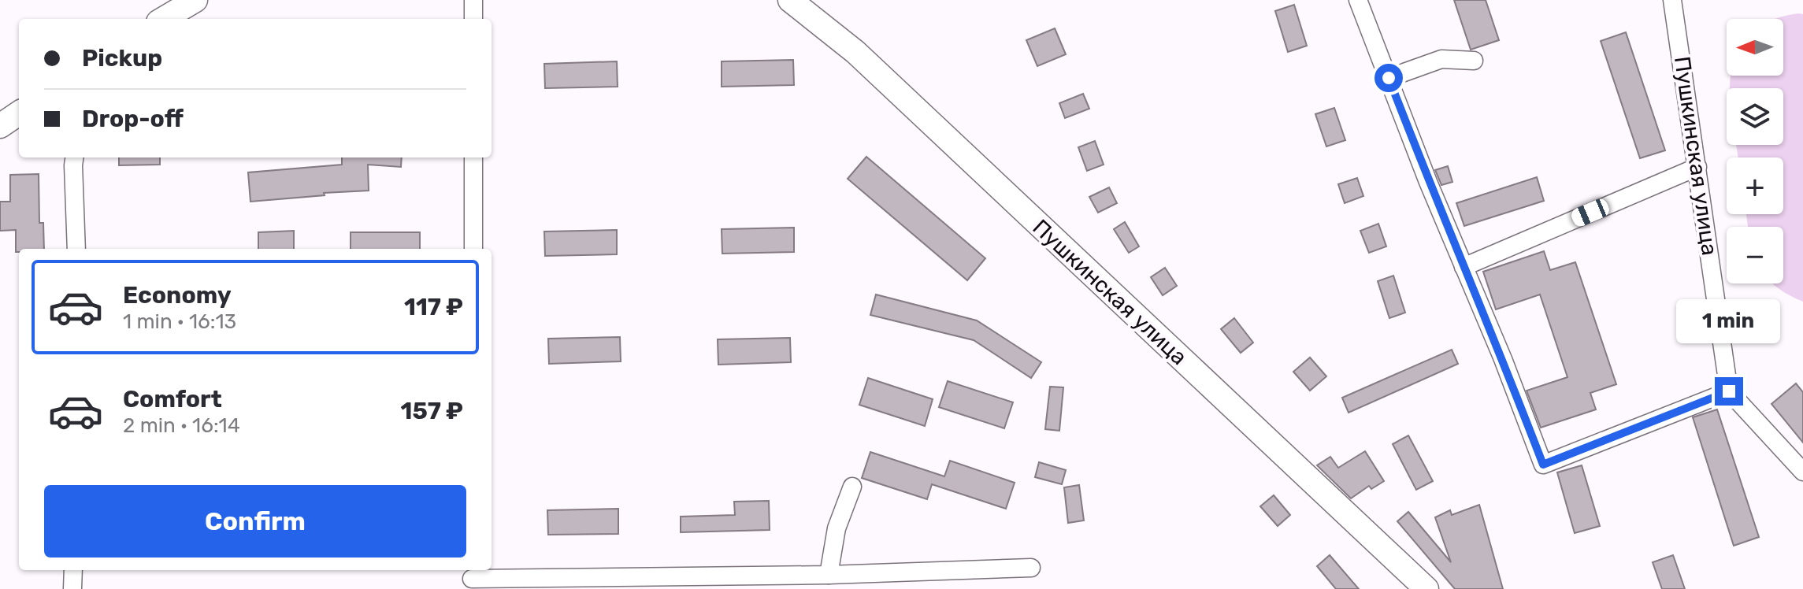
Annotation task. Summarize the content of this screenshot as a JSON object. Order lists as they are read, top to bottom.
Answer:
{
  "streets": {
    "main road": ["Пушкинская улица"]
  },
  "north": "left",
  "page": {
    "map_buttons": ["+", "−"],
    "banner": ["Pickup", "Drop-off"],
    "list": [
      {
        "name": "Economy",
        "note": "1 min · 16:13",
        "value": "117 ₽"
      },
      {
        "name": "Comfort",
        "note": "2 min · 16:14",
        "value": "157 ₽"
      }
    ],
    "bubble": "1 min",
    "buttons": "Confirm"
  }
}
